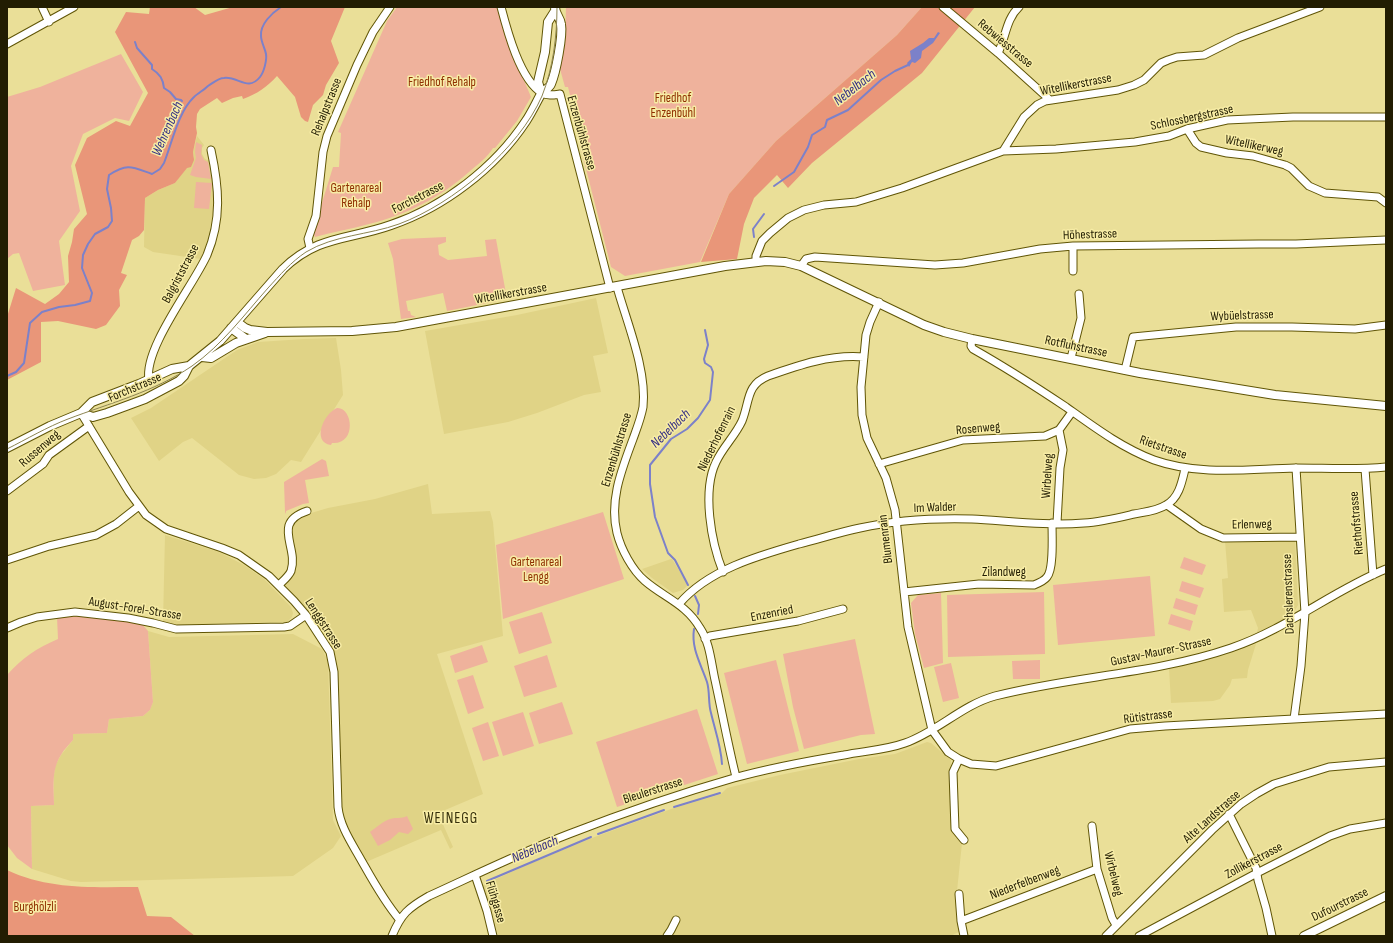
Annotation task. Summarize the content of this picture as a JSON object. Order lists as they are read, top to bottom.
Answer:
{
  "streets": {
    "main road": [
      "Witellikerstrasse",
      "Forchstrasse",
      "Rotfluhstrasse",
      "Dufourstrasse"
    ],
    "street": [
      "Rebwiesstrasse",
      "Rehalpstrasse",
      "Schlossbergstrasse",
      "Enzenbühlstrasse",
      "Witellikerweg",
      "Höhestrasse",
      "Balgriststrasse",
      "Wybüelstrasse",
      "Rosenweg",
      "Niederhofenrain",
      "Rietstrasse",
      "Russenweg",
      "Wirbelweg",
      "Im Walder",
      "Riethofstrasse",
      "Erlenweg",
      "Blumenrain",
      "Zilandweg",
      "Dachslerenstrasse",
      "August-Forel-Strasse",
      "Enzenried",
      "Lenggstrasse",
      "Gustav-Maurer-Strasse",
      "Rütistrasse",
      "Bleulerstrasse",
      "Alte Landstrasse",
      "Zollikerstrasse",
      "Niederfelbenweg",
      "Flühgasse"
    ]
  },
  "crossings": [
    ["Rebwiesstrasse", "Witellikerstrasse"],
    ["Witellikerstrasse", "Schlossbergstrasse"],
    ["Witellikerstrasse", "Enzenbühlstrasse"],
    ["Witellikerstrasse", "Forchstrasse"],
    ["Witellikerstrasse", "Rotfluhstrasse"],
    ["Rehalpstrasse", "Forchstrasse"],
    ["Schlossbergstrasse", "Witellikerweg"],
    ["Enzenbühlstrasse", "Forchstrasse"],
    ["Enzenbühlstrasse", "Im Walder"],
    ["Enzenbühlstrasse", "Enzenried"],
    ["Enzenbühlstrasse", "Bleulerstrasse"],
    ["Forchstrasse", "Balgriststrasse"],
    ["Forchstrasse", "Lenggstrasse"],
    ["Höhestrasse", "Rotfluhstrasse"],
    ["Wybüelstrasse", "Rotfluhstrasse"],
    ["Rotfluhstrasse", "Rietstrasse"],
    ["Rotfluhstrasse", "Blumenrain"],
    ["Rosenweg", "Wirbelweg"],
    ["Rosenweg", "Blumenrain"],
    ["Niederhofenrain", "Im Walder"],
    ["Niederhofenrain", "Blumenrain"],
    ["Rietstrasse", "Riethofstrasse"],
    ["Rietstrasse", "Dachslerenstrasse"],
    ["Russenweg", "Lenggstrasse"],
    ["Wirbelweg", "Im Walder"],
    ["Wirbelweg", "Zilandweg"],
    ["Wirbelweg", "Alte Landstrasse"],
    ["Wirbelweg", "Niederfelbenweg"],
    ["Im Walder", "Erlenweg"],
    ["Im Walder", "Blumenrain"],
    ["Im Walder", "Zilandweg"],
    ["Riethofstrasse", "Gustav-Maurer-Strasse"],
    ["Erlenweg", "Dachslerenstrasse"],
    ["Blumenrain", "Zilandweg"],
    ["Blumenrain", "Gustav-Maurer-Strasse"],
    ["Blumenrain", "Rütistrasse"],
    ["Blumenrain", "Bleulerstrasse"],
    ["Dachslerenstrasse", "Gustav-Maurer-Strasse"],
    ["Dachslerenstrasse", "Rütistrasse"],
    ["August-Forel-Strasse", "Lenggstrasse"],
    ["Lenggstrasse", "Bleulerstrasse"],
    ["Gustav-Maurer-Strasse", "Rütistrasse"],
    ["Gustav-Maurer-Strasse", "Bleulerstrasse"],
    ["Rütistrasse", "Bleulerstrasse"],
    ["Bleulerstrasse", "Flühgasse"]
  ],
  "districts": ["WEINEGG"],
  "water": ["Nebelbach", "Wehrenbach"],
  "parks": [
    "Friedhof Rehalp",
    "Friedhof Enzenbühl",
    "Gartenareal Rehalp",
    "Gartenareal Lengg",
    "Burghölzli"
  ]
}
